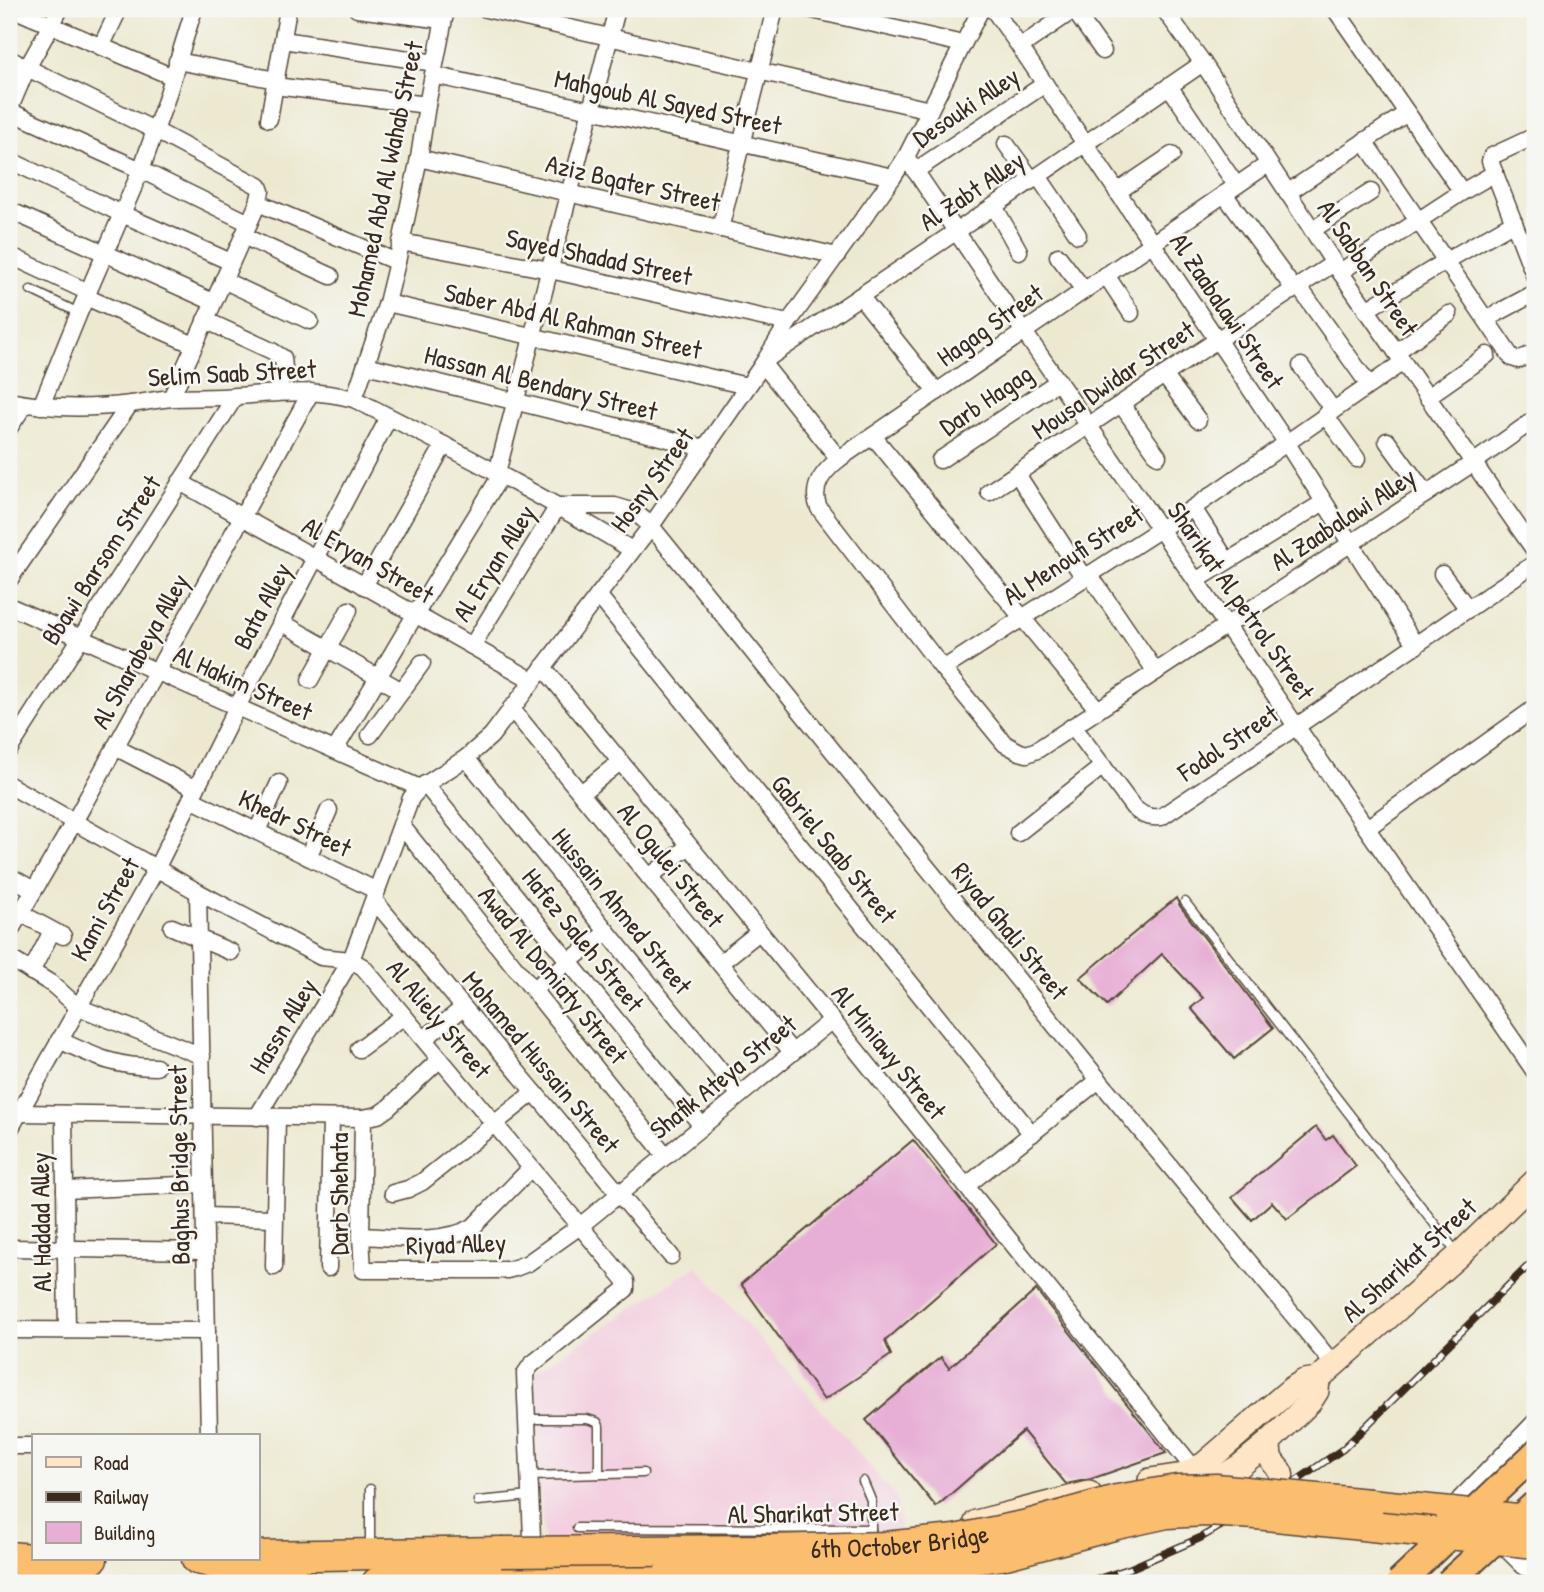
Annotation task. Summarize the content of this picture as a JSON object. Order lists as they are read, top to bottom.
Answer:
{
  "streets": {
    "highway": ["6th October Bridge"],
    "main road": ["Al Sharikat Street"],
    "street": [
      "Mahgoub Al Sayed Street",
      "Desouki Alley",
      "Mohamed Abd Al Wahab Street",
      "Aziz Bqater Street",
      "Al Zabt Alley",
      "Sayed Shadad Street",
      "Al Sabban Street",
      "Al Zaabalawi Street",
      "Saber Abd Al Rahman Street",
      "Hagag Street",
      "Selim Saab Street",
      "Mousa Dwidar Street",
      "Hassan Al Bendary Street",
      "Darb Hagag",
      "Hosny Street",
      "Al Zaabalawi Alley",
      "Al Menoufi Street",
      "Bbawi Barsom Street",
      "Al Eryan Street",
      "Al Eryan Alley",
      "Sharikat Al petrol Street",
      "Bata Alley",
      "Al Sharabeya Alley",
      "Al Hakim Street",
      "Fodol Street",
      "Khedr Street",
      "Gabriel Saab Street",
      "Al Ogulei Street",
      "Kami Street",
      "Hussain Ahmed Street",
      "Riyad Ghali Street",
      "Hafez Saleh Street",
      "Awad Al Domiaty Street",
      "Al Aliely Street",
      "Hassn Alley",
      "Al Miniawy Street",
      "Mohamed Hussain Street",
      "Shafik Ateya Street",
      "Baghus Bridge Street",
      "Darb Shehata",
      "Al Haddad Alley",
      "Riyad Alley"
    ]
  },
  "crossings": [
    ["Mahgoub Al Sayed Street", "Mohamed Abd Al Wahab Street"],
    ["Mahgoub Al Sayed Street", "Hosny Street"],
    ["Desouki Alley", "Al Zaabalawi Street"],
    ["Desouki Alley", "Sharikat Al petrol Street"],
    ["Mohamed Abd Al Wahab Street", "Aziz Bqater Street"],
    ["Mohamed Abd Al Wahab Street", "Sayed Shadad Street"],
    ["Mohamed Abd Al Wahab Street", "Saber Abd Al Rahman Street"],
    ["Mohamed Abd Al Wahab Street", "Selim Saab Street"],
    ["Mohamed Abd Al Wahab Street", "Hassan Al Bendary Street"],
    ["Aziz Bqater Street", "Hosny Street"],
    ["Al Zabt Alley", "Al Sabban Street"],
    ["Al Zabt Alley", "Al Zaabalawi Street"],
    ["Al Zabt Alley", "Hosny Street"],
    ["Al Zabt Alley", "Sharikat Al petrol Street"],
    ["Sayed Shadad Street", "Hosny Street"],
    ["Al Sabban Street", "Hagag Street"],
    ["Al Sabban Street", "Mousa Dwidar Street"],
    ["Al Sabban Street", "Al Zaabalawi Alley"],
    ["Al Sabban Street", "Al Menoufi Street"],
    ["Al Zaabalawi Street", "Hagag Street"],
    ["Al Zaabalawi Street", "Mousa Dwidar Street"],
    ["Al Zaabalawi Street", "Al Zaabalawi Alley"],
    ["Al Zaabalawi Street", "Al Menoufi Street"],
    ["Al Zaabalawi Street", "Fodol Street"],
    ["Saber Abd Al Rahman Street", "Hosny Street"],
    ["Hagag Street", "Al Zaabalawi Alley"],
    ["Hagag Street", "Al Menoufi Street"],
    ["Hagag Street", "Sharikat Al petrol Street"],
    ["Selim Saab Street", "Hosny Street"],
    ["Selim Saab Street", "Bbawi Barsom Street"],
    ["Selim Saab Street", "Al Eryan Alley"],
    ["Selim Saab Street", "Bata Alley"],
    ["Selim Saab Street", "Al Sharabeya Alley"],
    ["Selim Saab Street", "Riyad Ghali Street"],
    ["Mousa Dwidar Street", "Sharikat Al petrol Street"],
    ["Hassan Al Bendary Street", "Hosny Street"],
    ["Darb Hagag", "Sharikat Al petrol Street"],
    ["Hosny Street", "Al Eryan Street"],
    ["Hosny Street", "Sharikat Al petrol Street"],
    ["Hosny Street", "Al Hakim Street"],
    ["Hosny Street", "Gabriel Saab Street"],
    ["Hosny Street", "Al Ogulei Street"],
    ["Hosny Street", "Hussain Ahmed Street"],
    ["Hosny Street", "Riyad Ghali Street"],
    ["Hosny Street", "Hafez Saleh Street"],
    ["Hosny Street", "Al Miniawy Street"],
    ["Al Zaabalawi Alley", "Sharikat Al petrol Street"],
    ["Al Zaabalawi Alley", "Fodol Street"],
    ["Al Menoufi Street", "Sharikat Al petrol Street"],
    ["Bbawi Barsom Street", "Al Eryan Street"],
    ["Bbawi Barsom Street", "Al Hakim Street"],
    ["Al Eryan Street", "Al Eryan Alley"],
    ["Al Eryan Street", "Bata Alley"],
    ["Al Eryan Street", "Al Sharabeya Alley"],
    ["Sharikat Al petrol Street", "Fodol Street"],
    ["Bata Alley", "Al Hakim Street"],
    ["Bata Alley", "Kami Street"],
    ["Al Sharabeya Alley", "Al Hakim Street"],
    ["Al Sharabeya Alley", "Khedr Street"],
    ["Al Sharabeya Alley", "Al Aliely Street"],
    ["Al Hakim Street", "Kami Street"],
    ["Al Hakim Street", "Hafez Saleh Street"],
    ["Khedr Street", "Kami Street"],
    ["Khedr Street", "Mohamed Hussain Street"],
    ["Al Ogulei Street", "Shafik Ateya Street"],
    ["Kami Street", "Al Aliely Street"],
    ["Hussain Ahmed Street", "Shafik Ateya Street"],
    ["Riyad Ghali Street", "Al Sharikat Street"],
    ["Hafez Saleh Street", "Shafik Ateya Street"],
    ["Awad Al Domiaty Street", "Shafik Ateya Street"],
    ["Al Aliely Street", "Hassn Alley"],
    ["Al Aliely Street", "Shafik Ateya Street"],
    ["Al Aliely Street", "Baghus Bridge Street"],
    ["Al Aliely Street", "Riyad Alley"],
    ["Al Miniawy Street", "Shafik Ateya Street"],
    ["Al Miniawy Street", "Al Sharikat Street"],
    ["Mohamed Hussain Street", "Shafik Ateya Street"],
    ["Shafik Ateya Street", "Riyad Alley"],
    ["Darb Shehata", "Riyad Alley"]
  ],
  "legend": ["Road", "Railway", "Building"]
}
